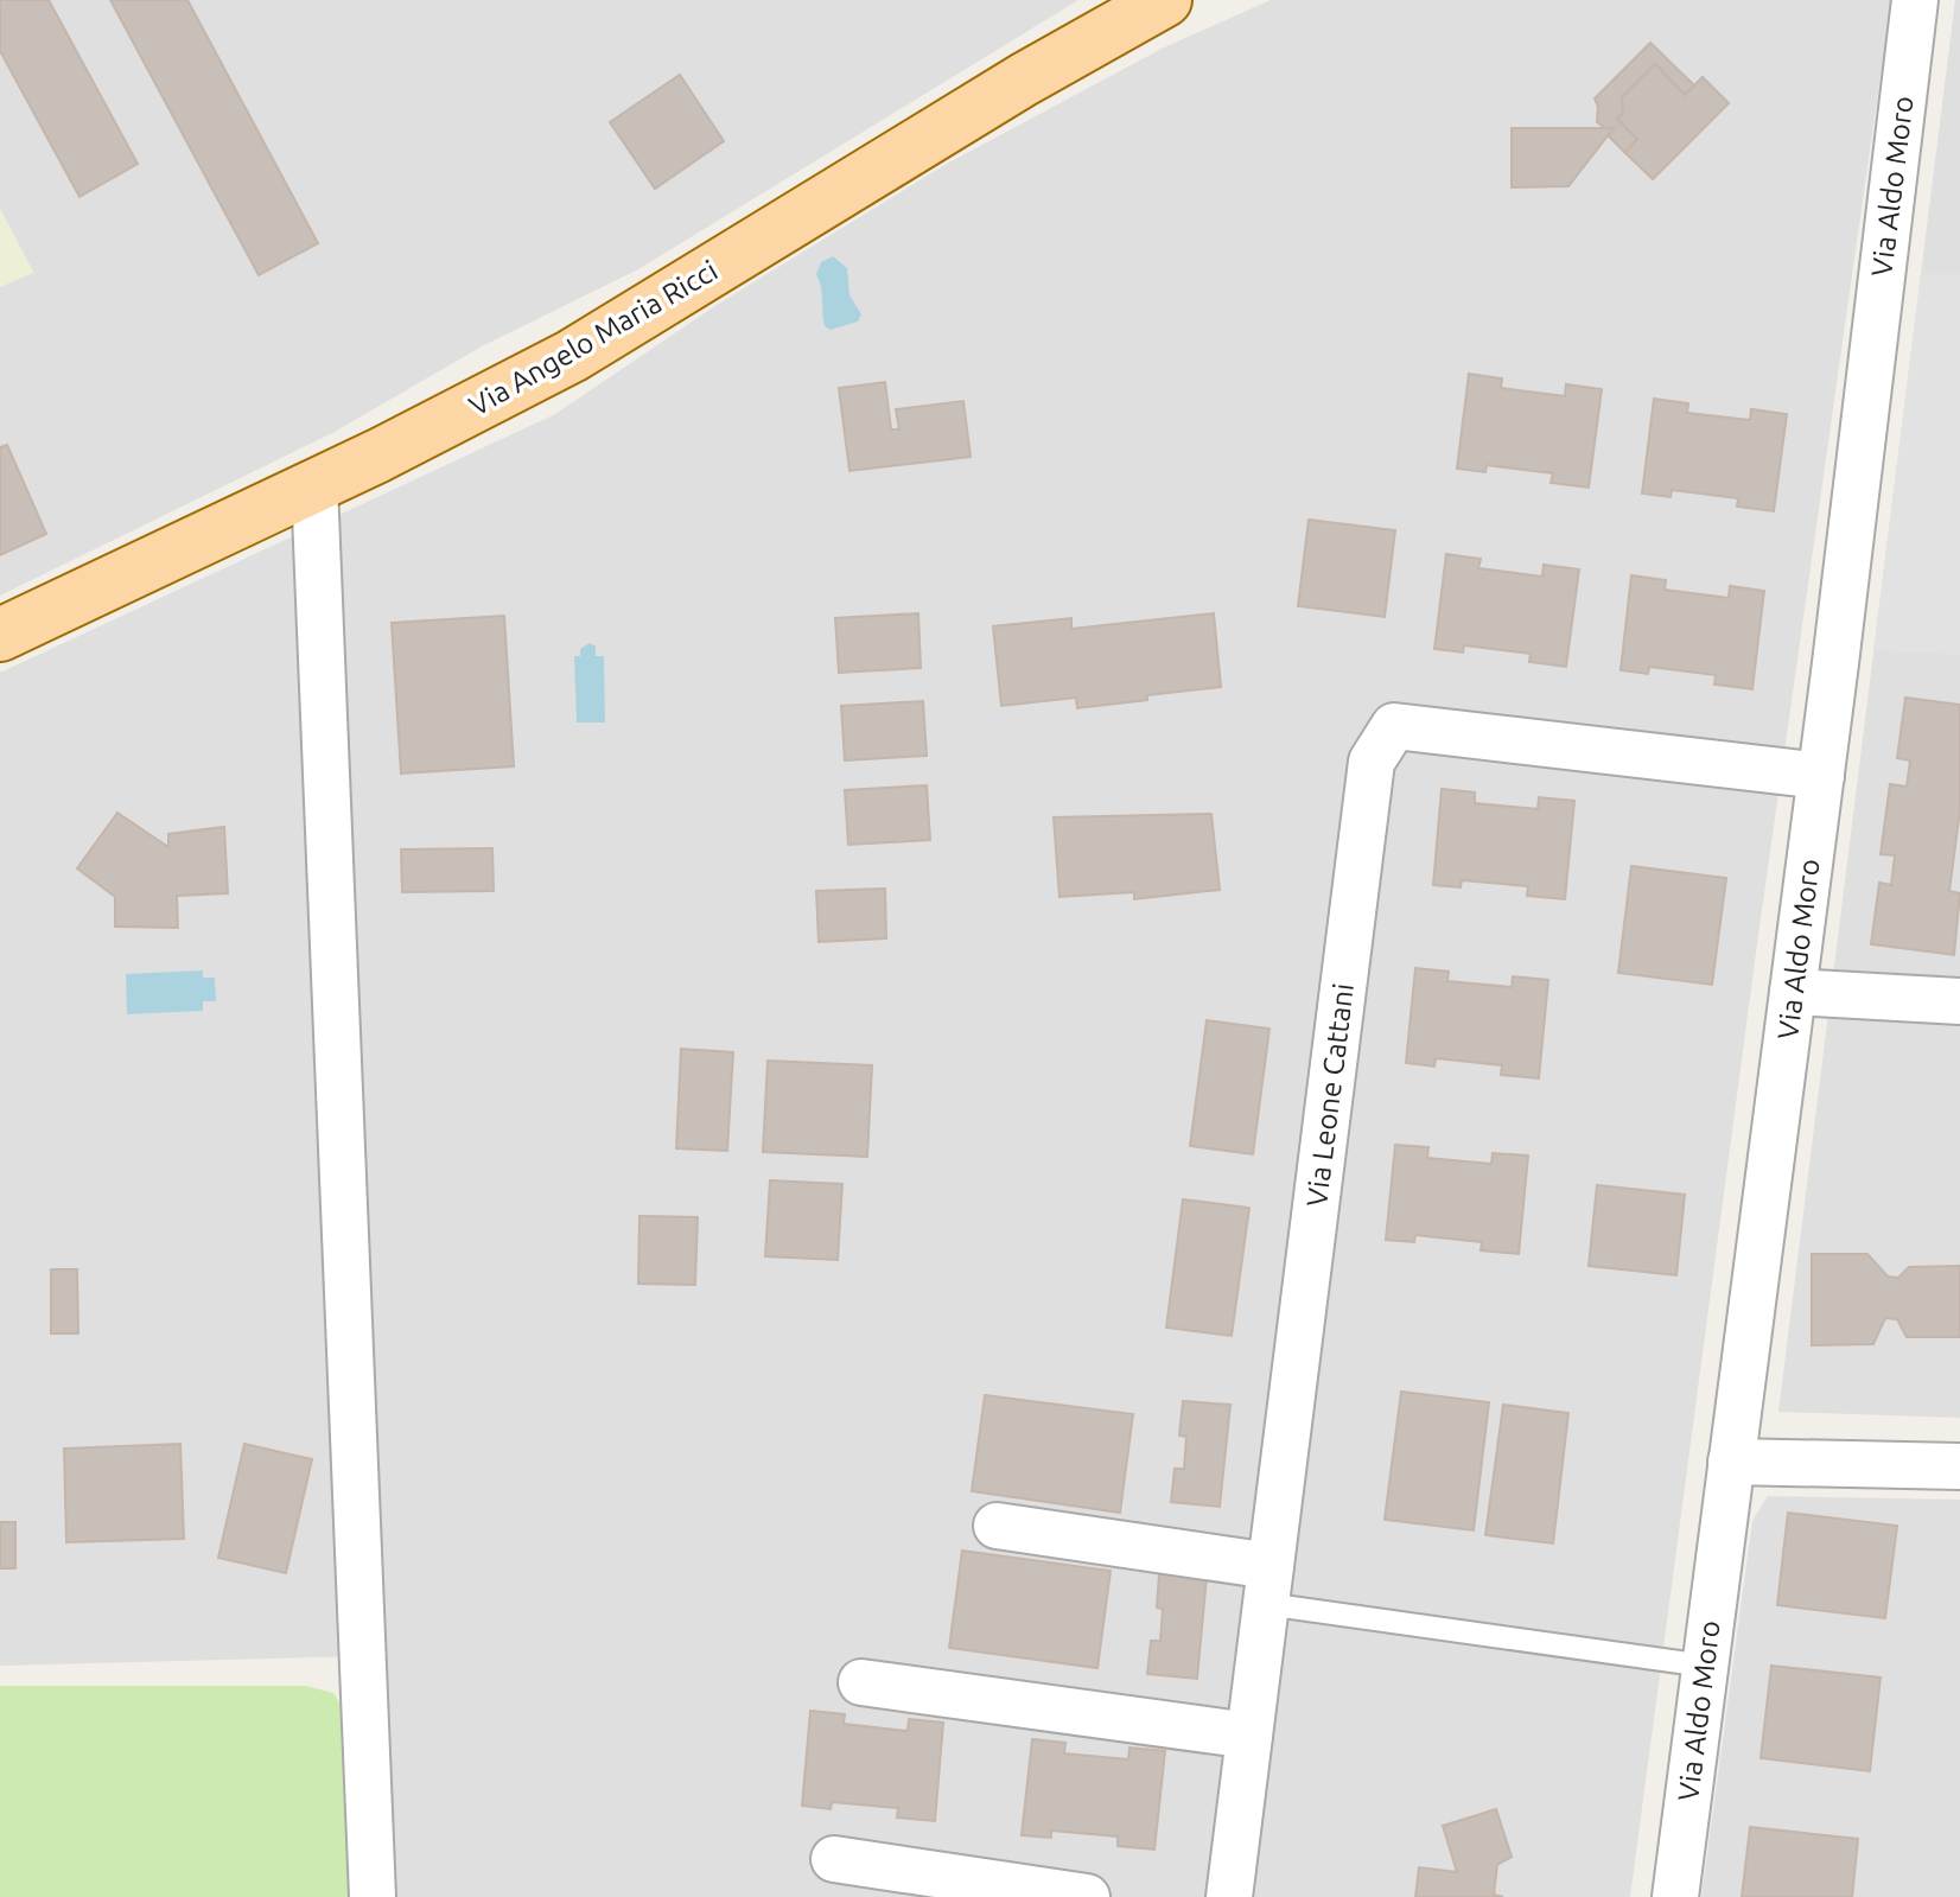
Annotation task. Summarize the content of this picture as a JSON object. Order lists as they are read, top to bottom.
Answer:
{
  "streets": {
    "main road": ["Via Angelo Maria Ricci"],
    "street": ["Via Aldo Moro", "Via Leone Cattani"]
  },
  "crossings": [
    ["Via Aldo Moro", "Via Leone Cattani"]
  ]
}
